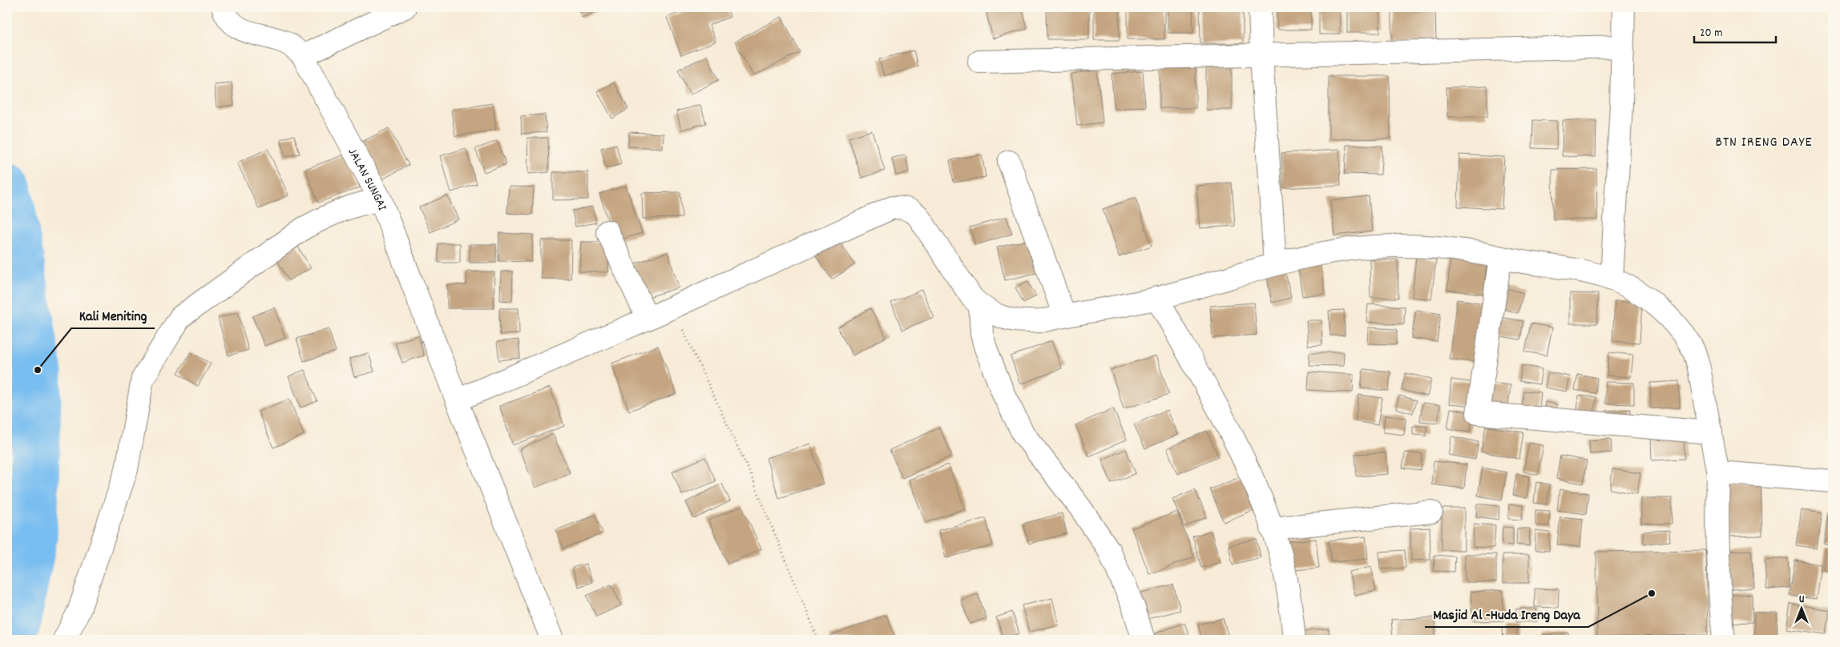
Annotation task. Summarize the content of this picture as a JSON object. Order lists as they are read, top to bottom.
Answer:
{
  "streets": {
    "street": ["JALAN SUNGAI"]
  },
  "districts": ["BTN IRENG DAYE"],
  "places": ["Kali Meniting", "Masjid Al -Huda Ireng Daya"],
  "scale_bar": "20 m",
  "north": "top"
}
